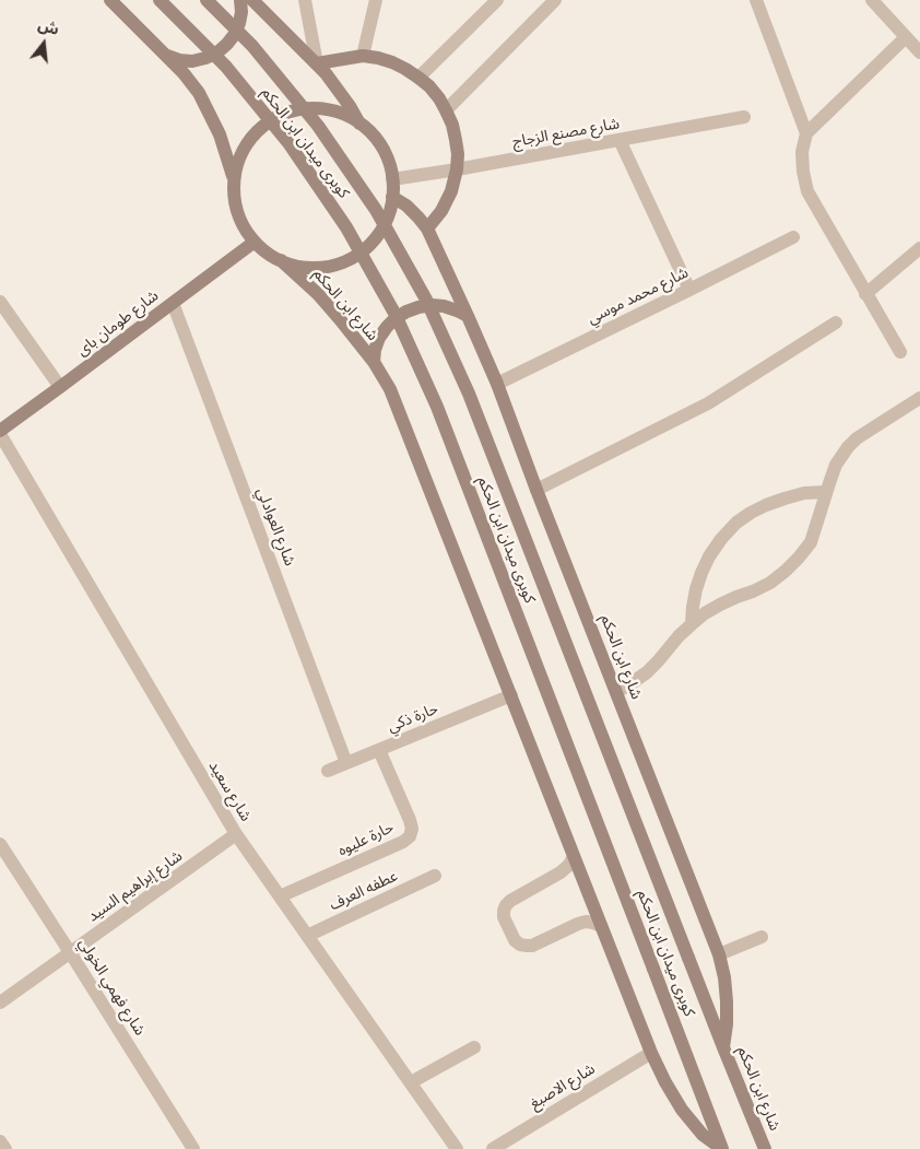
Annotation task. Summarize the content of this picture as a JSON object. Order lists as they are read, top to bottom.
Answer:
{
  "streets": {
    "main road": ["كوبرى ميدان ابن الحكم", "شارع ابن الحكم", "شارع طومان باى"],
    "street": [
      "شارع مصنع الزجاج",
      "شارع محمد موسي",
      "شارع العوادلي",
      "حارة ذكي",
      "شارع سعيد",
      "حارة عليوه",
      "شارع إبراهيم السيد",
      "عطفه العرف",
      "شارع فهمي الخولي",
      "شارع الاصبغ"
    ]
  },
  "crossings": [
    ["شارع مصنع الزجاج", "شارع ابن الحكم"],
    ["شارع مصنع الزجاج", "شارع طومان باى"],
    ["كوبرى ميدان ابن الحكم", "شارع ابن الحكم"],
    ["شارع محمد موسي", "شارع ابن الحكم"],
    ["شارع ابن الحكم", "شارع طومان باى"],
    ["شارع ابن الحكم", "حارة ذكي"],
    ["شارع ابن الحكم", "شارع الاصبغ"],
    ["شارع طومان باى", "شارع العوادلي"],
    ["شارع طومان باى", "شارع سعيد"],
    ["شارع العوادلي", "حارة ذكي"],
    ["حارة ذكي", "حارة عليوه"],
    ["شارع سعيد", "حارة عليوه"],
    ["شارع سعيد", "شارع إبراهيم السيد"],
    ["شارع سعيد", "عطفه العرف"],
    ["شارع إبراهيم السيد", "شارع فهمي الخولي"]
  ],
  "north": "top"
}
